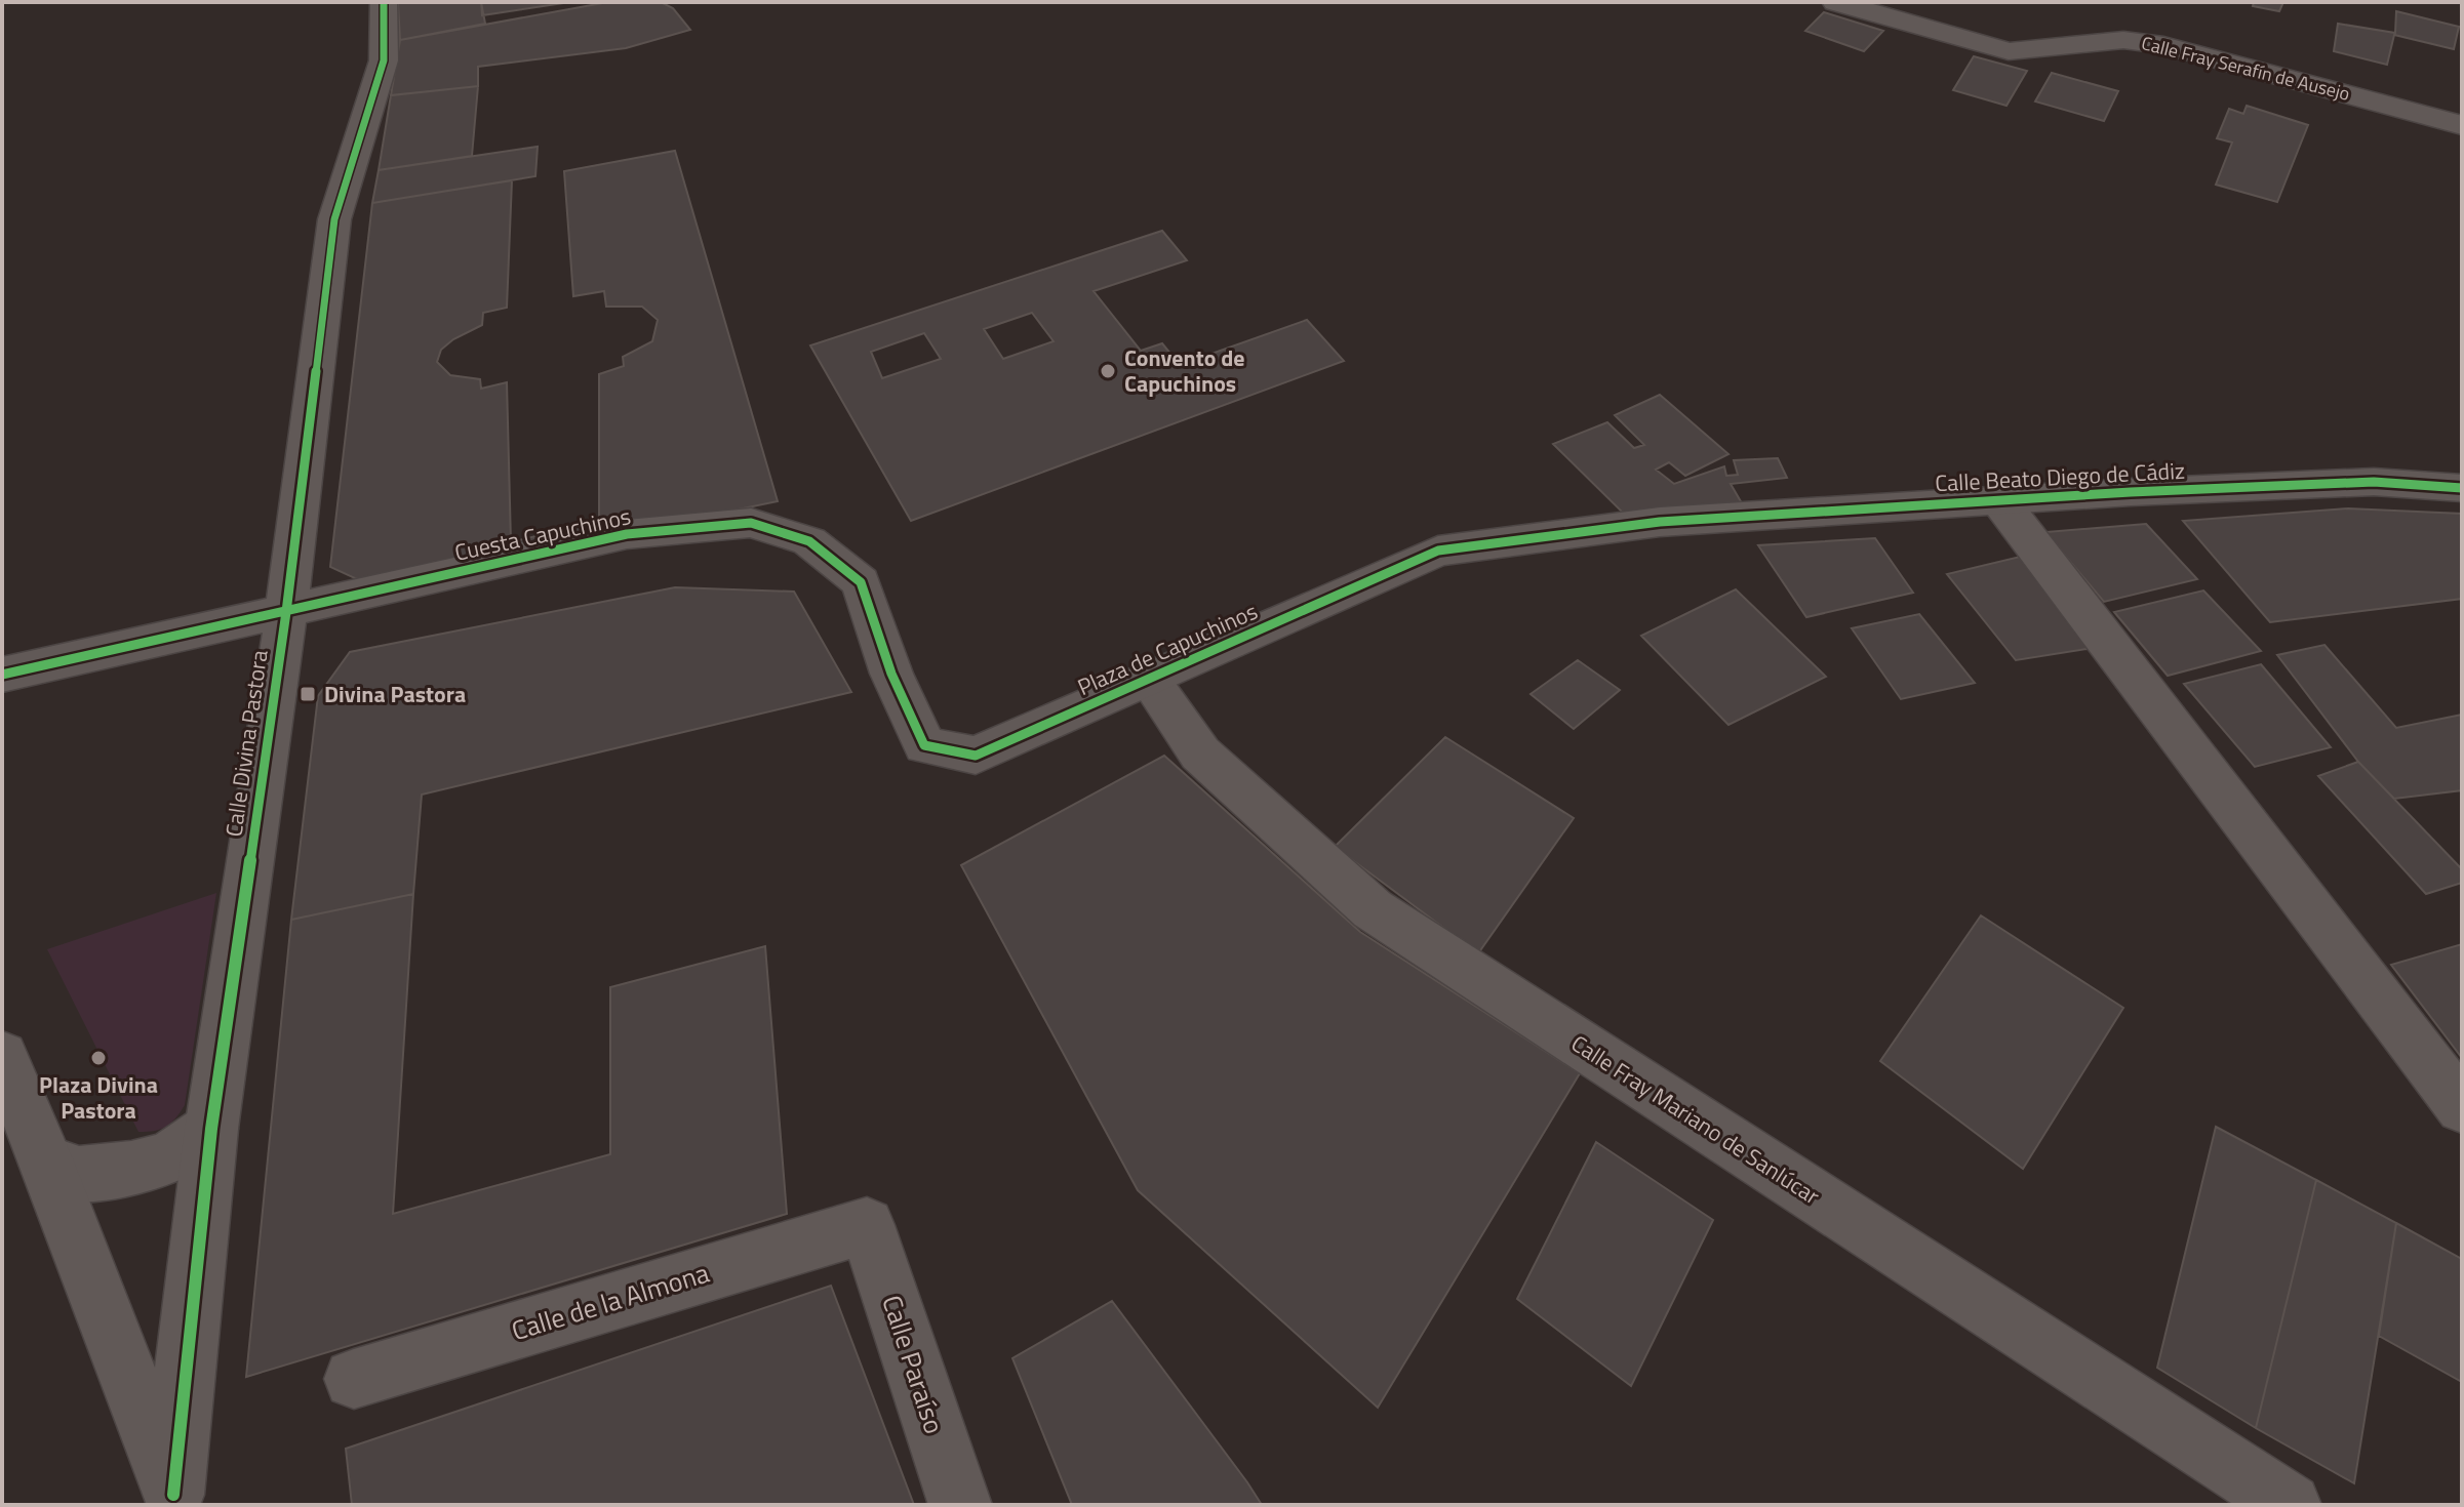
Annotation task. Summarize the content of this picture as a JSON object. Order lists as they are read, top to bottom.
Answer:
{
  "streets": {
    "street": [
      "Calle Fray Serafín de Ausejo",
      "Calle Beato Diego de Cádiz",
      "Cuesta Capuchinos",
      "Plaza de Capuchinos",
      "Calle Divina Pastora",
      "Calle Fray Mariano de Sanlúcar",
      "Calle de la Almona",
      "Calle Paraíso"
    ]
  },
  "crossings": [
    ["Calle Beato Diego de Cádiz", "Plaza de Capuchinos"],
    ["Cuesta Capuchinos", "Plaza de Capuchinos"],
    ["Cuesta Capuchinos", "Calle Divina Pastora"],
    ["Plaza de Capuchinos", "Calle Fray Mariano de Sanlúcar"],
    ["Calle de la Almona", "Calle Paraíso"]
  ],
  "places": {
    "other": ["Convento de Capuchinos", "Plaza Divina Pastora"],
    "transit": ["Divina Pastora"]
  }
}
